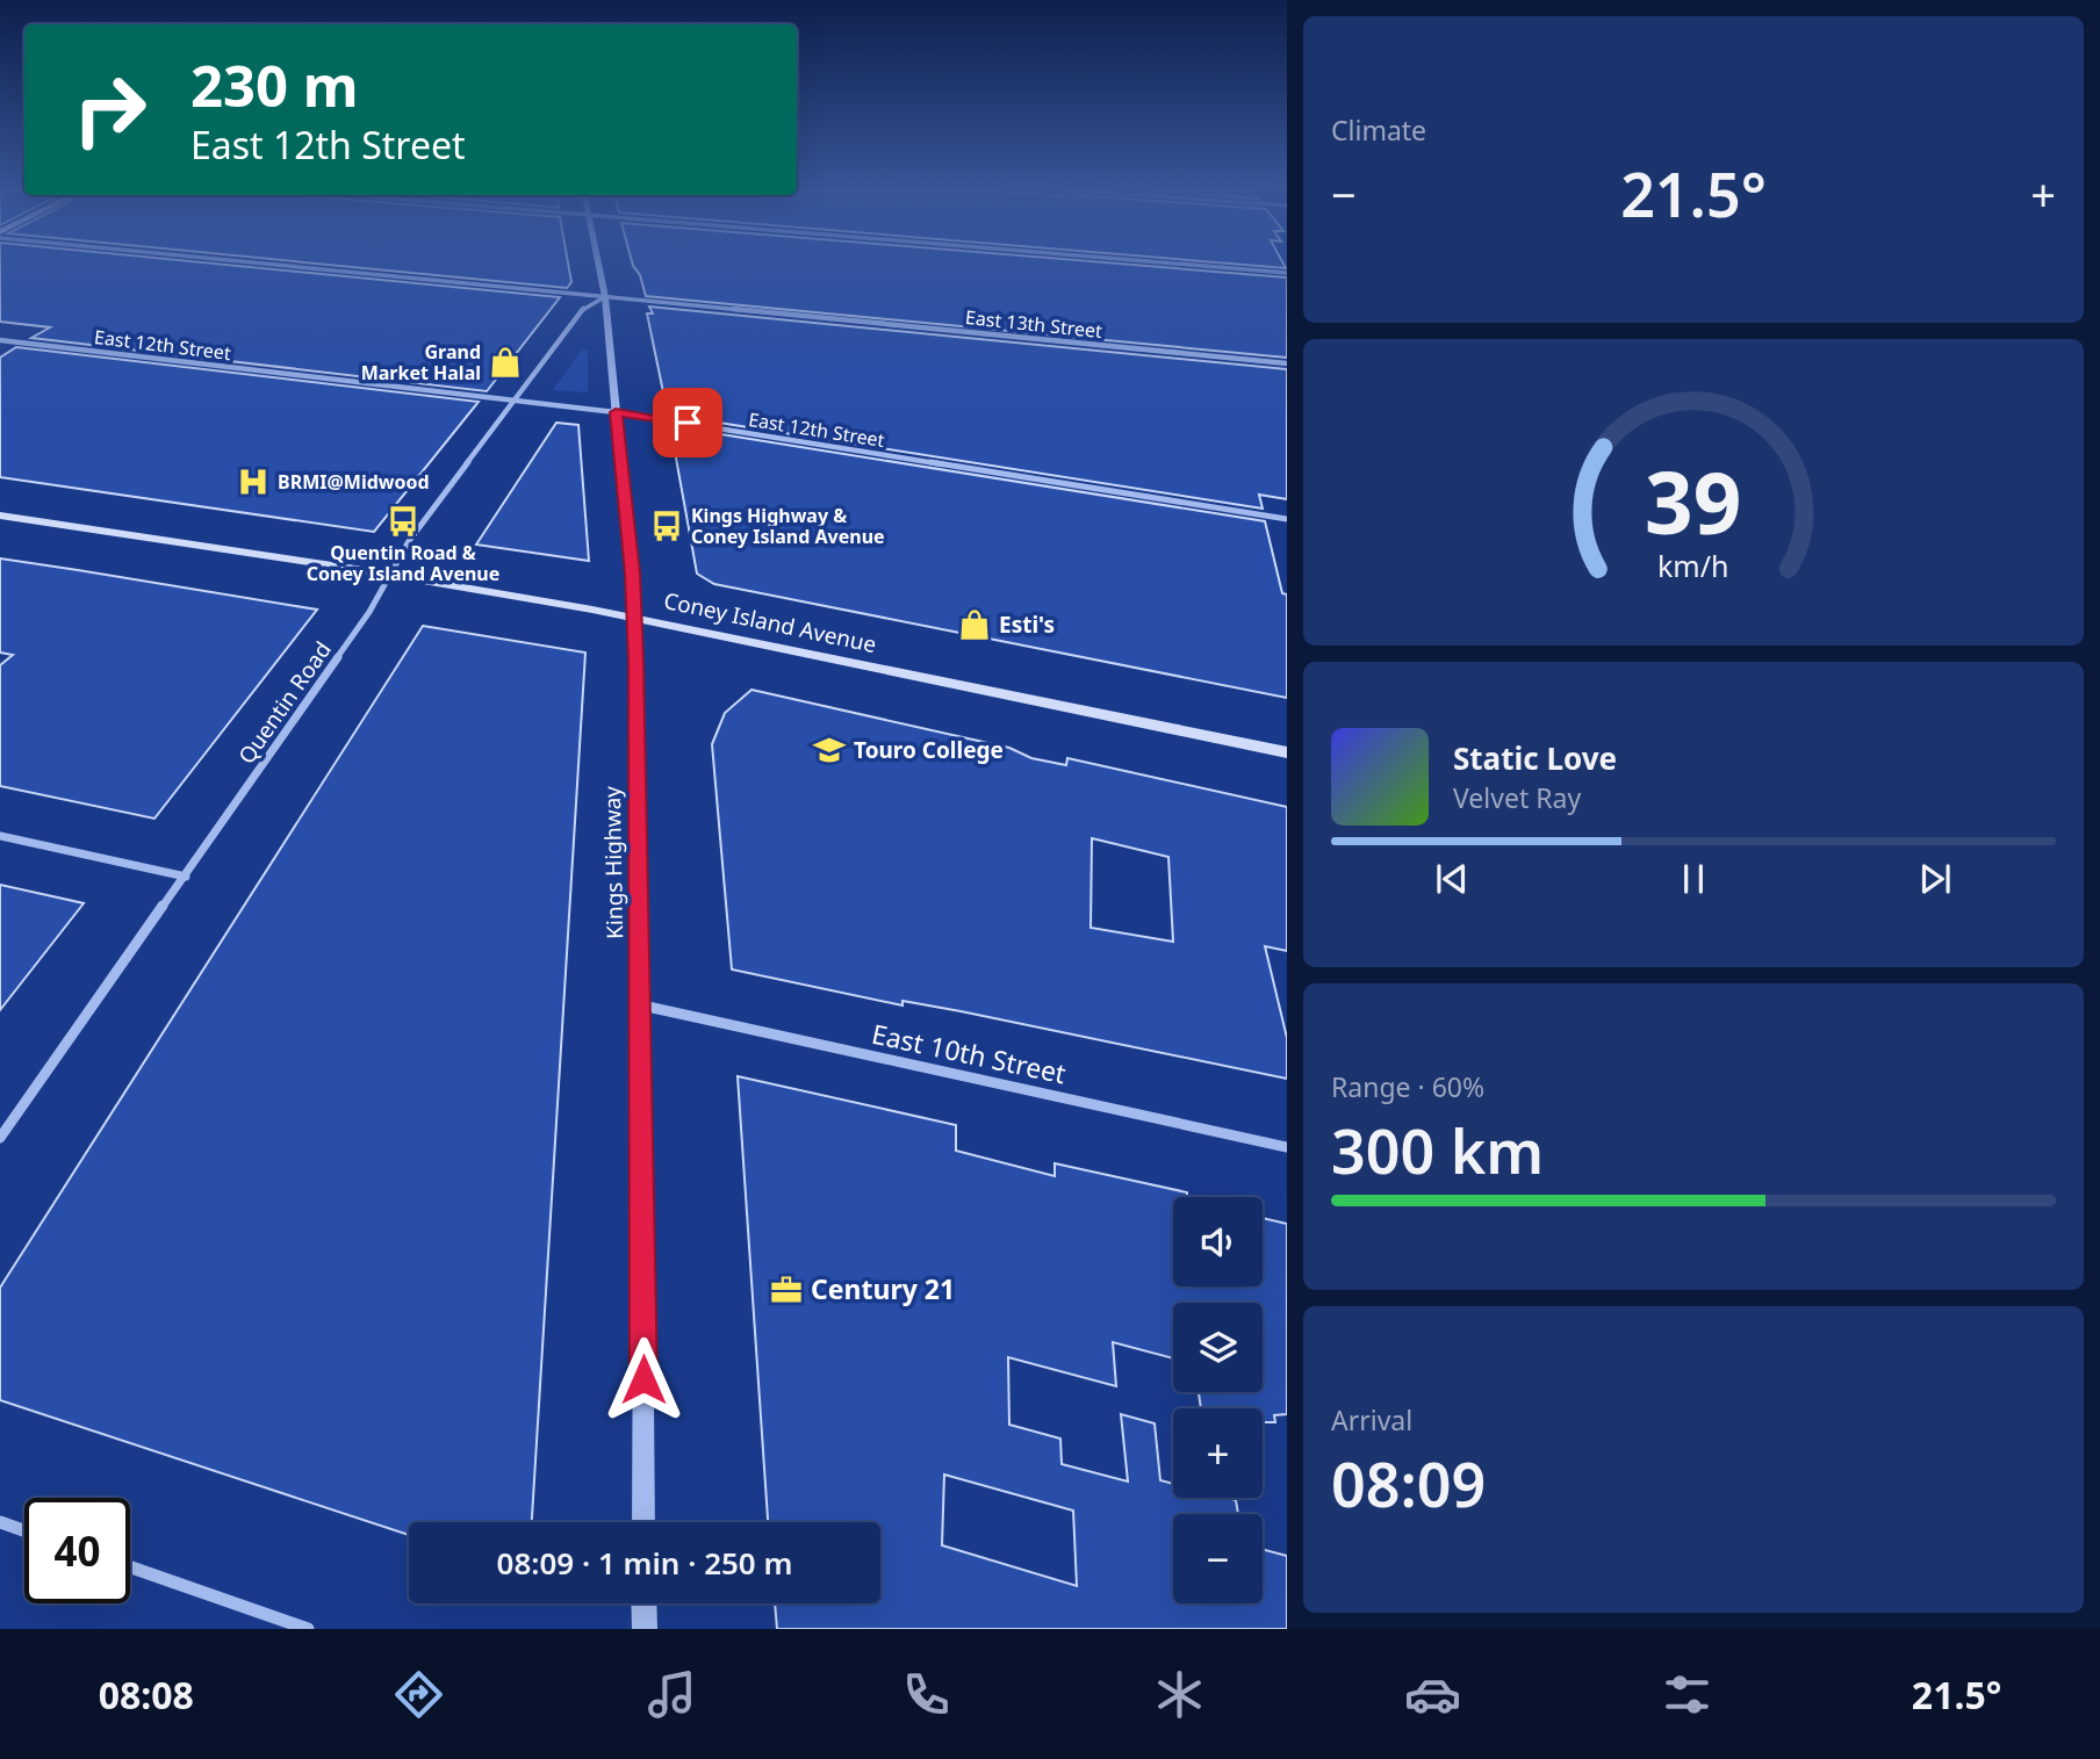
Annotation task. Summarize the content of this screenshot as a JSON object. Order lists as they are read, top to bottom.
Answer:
{
  "streets": {
    "main road": ["Coney Island Avenue"],
    "street": [
      "East 13th Street",
      "East 12th Street",
      "Quentin Road",
      "Kings Highway",
      "East 10th Street"
    ]
  },
  "crossings": [
    ["East 13th Street", "Quentin Road"],
    ["East 13th Street", "Kings Highway"],
    ["East 12th Street", "Quentin Road"],
    ["East 12th Street", "Kings Highway"],
    ["Coney Island Avenue", "Quentin Road"],
    ["Coney Island Avenue", "Kings Highway"],
    ["Quentin Road", "Kings Highway"],
    ["Kings Highway", "East 10th Street"]
  ],
  "places": {
    "shop": ["Grand Market Halal", "Esti's"],
    "hospital": ["BRMI@Midwood"],
    "bus stop": ["Quentin Road & Coney Island Avenue", "Kings Highway & Coney Island Avenue"],
    "school or university": ["Touro College"],
    "office": ["Century 21"]
  },
  "page": {
    "tile": [
      "Climate",
      ["Range · 60%", "300 km"],
      ["Arrival", "08:09"]
    ],
    "turn": ["230 m", "East 12th Street"],
    "heat": ["−", "21.5°", "+"],
    "song": ["Static Love", "Velvet Ray"],
    "map_buttons": ["+", "−"],
    "limit": "40",
    "trip": "08:09 · 1 min · 250 m",
    "tabs": ["08:08", "21.5°"],
    "gauge": ["39", "km/h"]
  }
}
